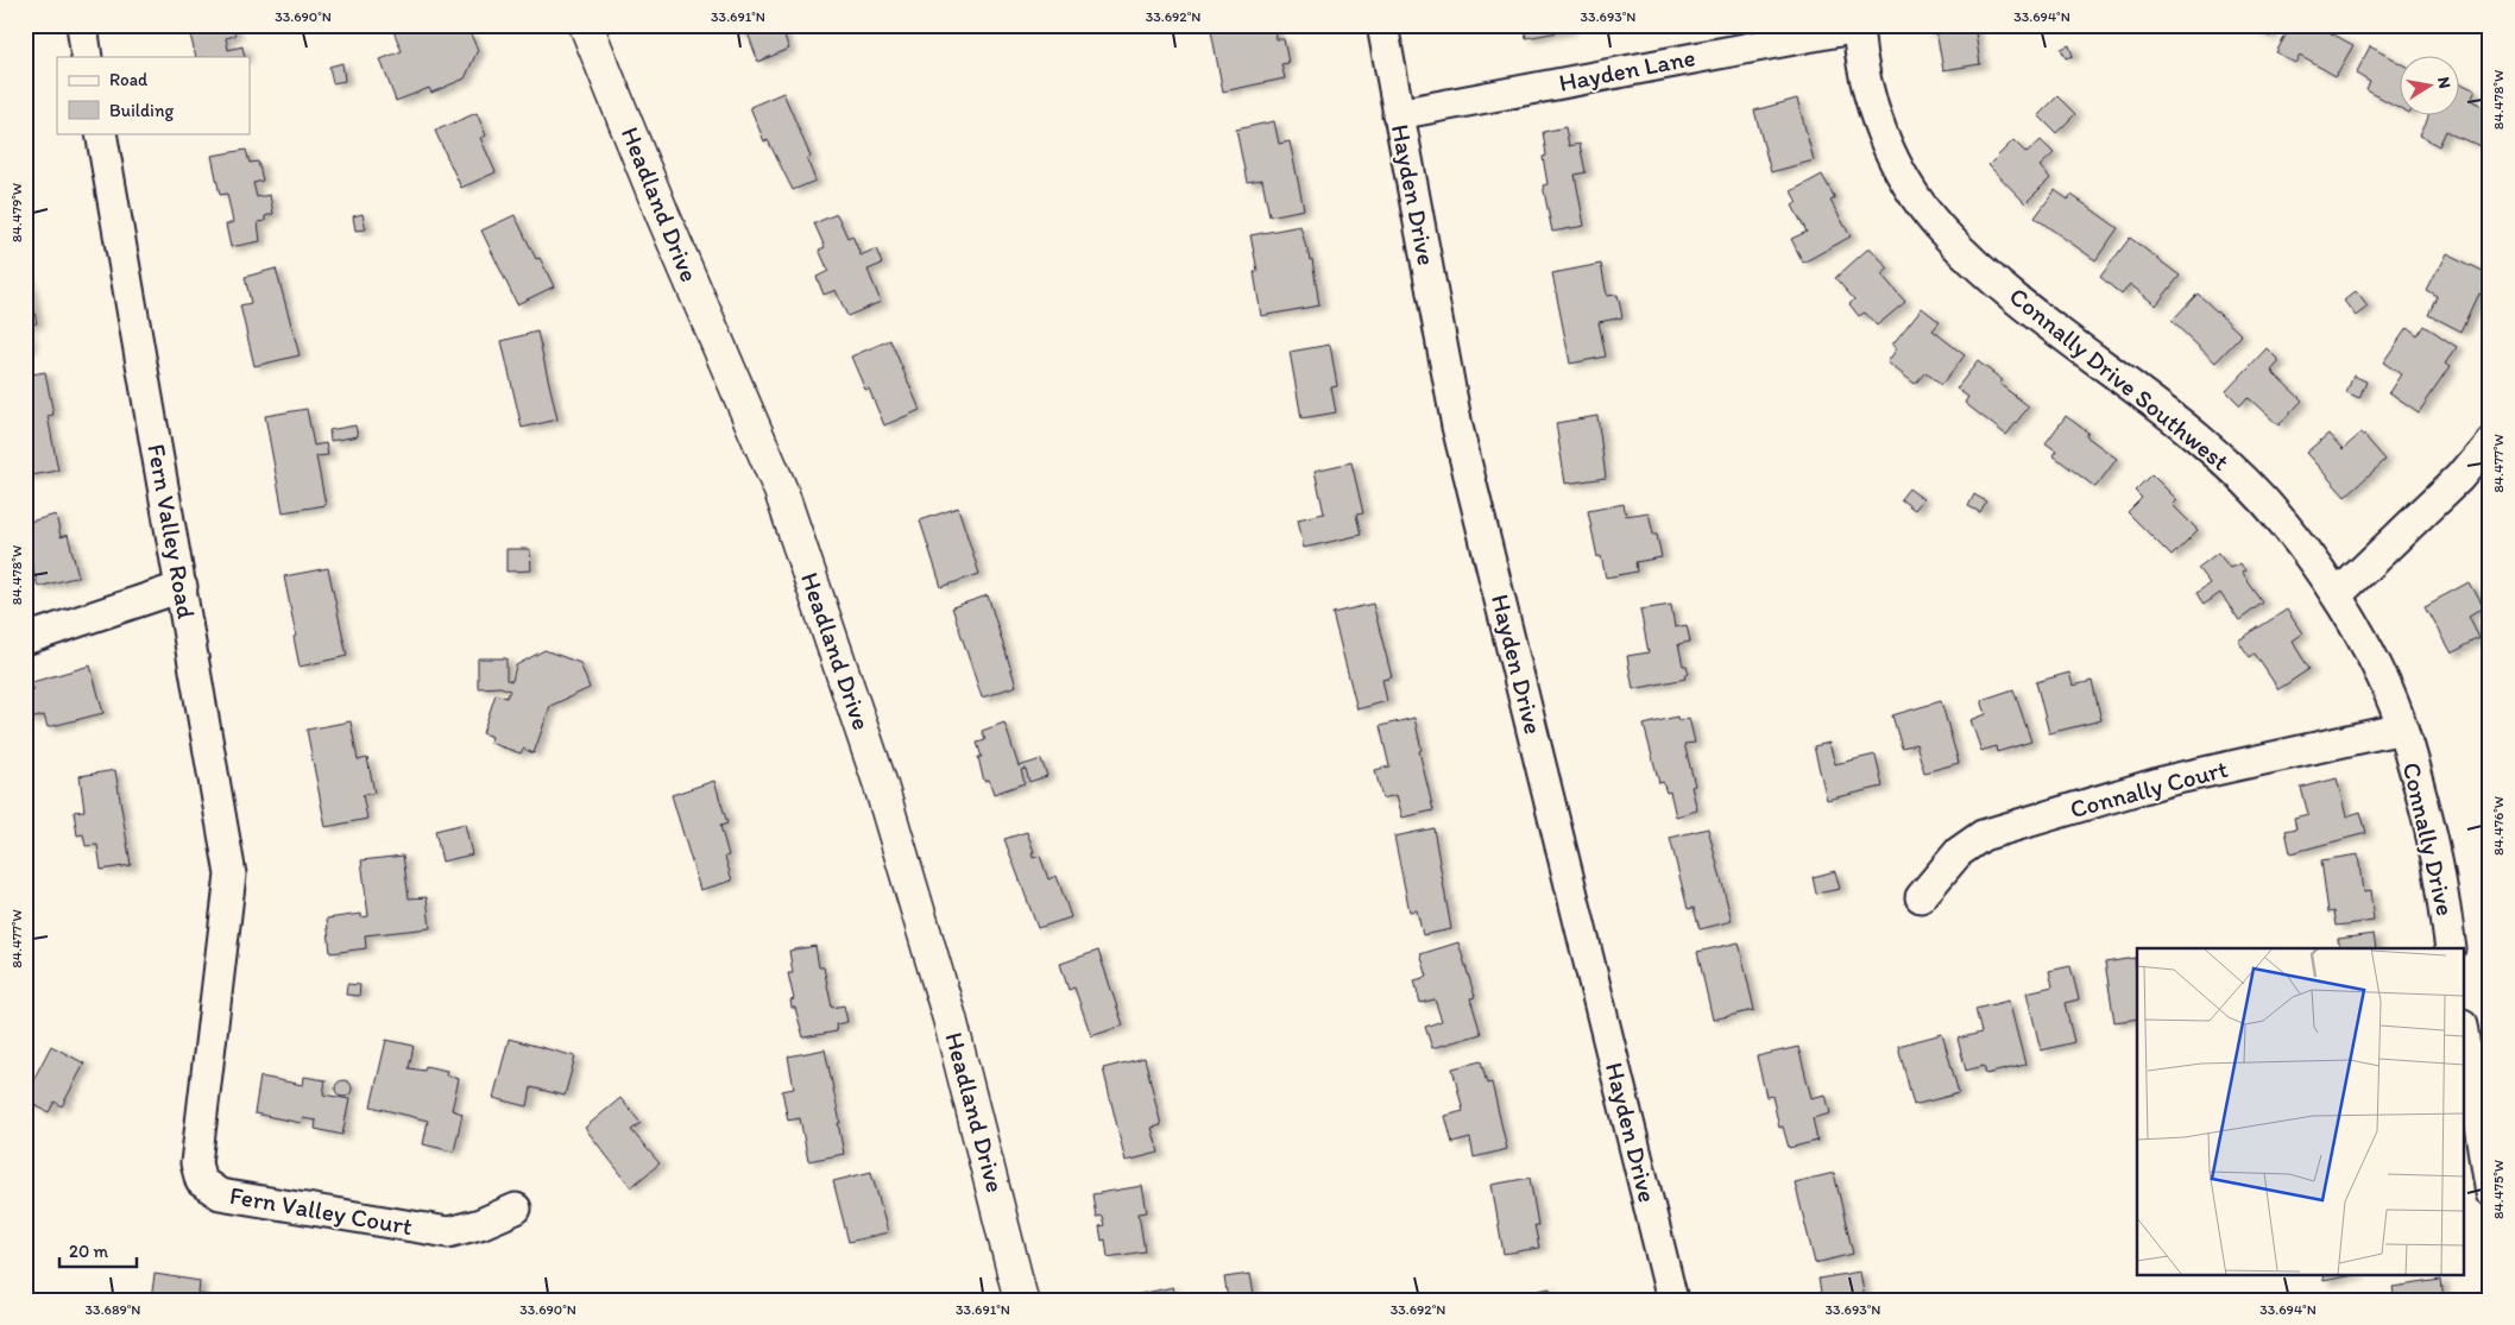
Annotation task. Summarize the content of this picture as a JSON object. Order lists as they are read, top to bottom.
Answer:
{
  "streets": {
    "main road": ["Headland Drive"],
    "street": [
      "Hayden Lane",
      "Hayden Drive",
      "Connally Drive Southwest",
      "Fern Valley Road",
      "Connally Court",
      "Connally Drive",
      "Fern Valley Court"
    ]
  },
  "crossings": [
    ["Hayden Lane", "Hayden Drive"],
    ["Hayden Lane", "Connally Drive Southwest"],
    ["Connally Drive Southwest", "Connally Court"],
    ["Connally Drive Southwest", "Connally Drive"],
    ["Fern Valley Road", "Fern Valley Court"],
    ["Connally Court", "Connally Drive"]
  ],
  "legend": ["Road", "Building"],
  "scale_bar": "20 m",
  "north": "right",
  "coordinates": [
    "33.690°N",
    "33.691°N",
    "33.692°N",
    "33.693°N",
    "33.694°N",
    "84.478°W",
    "84.479°W",
    "84.477°W",
    "84.476°W",
    "84.475°W",
    "33.689°N"
  ]
}
